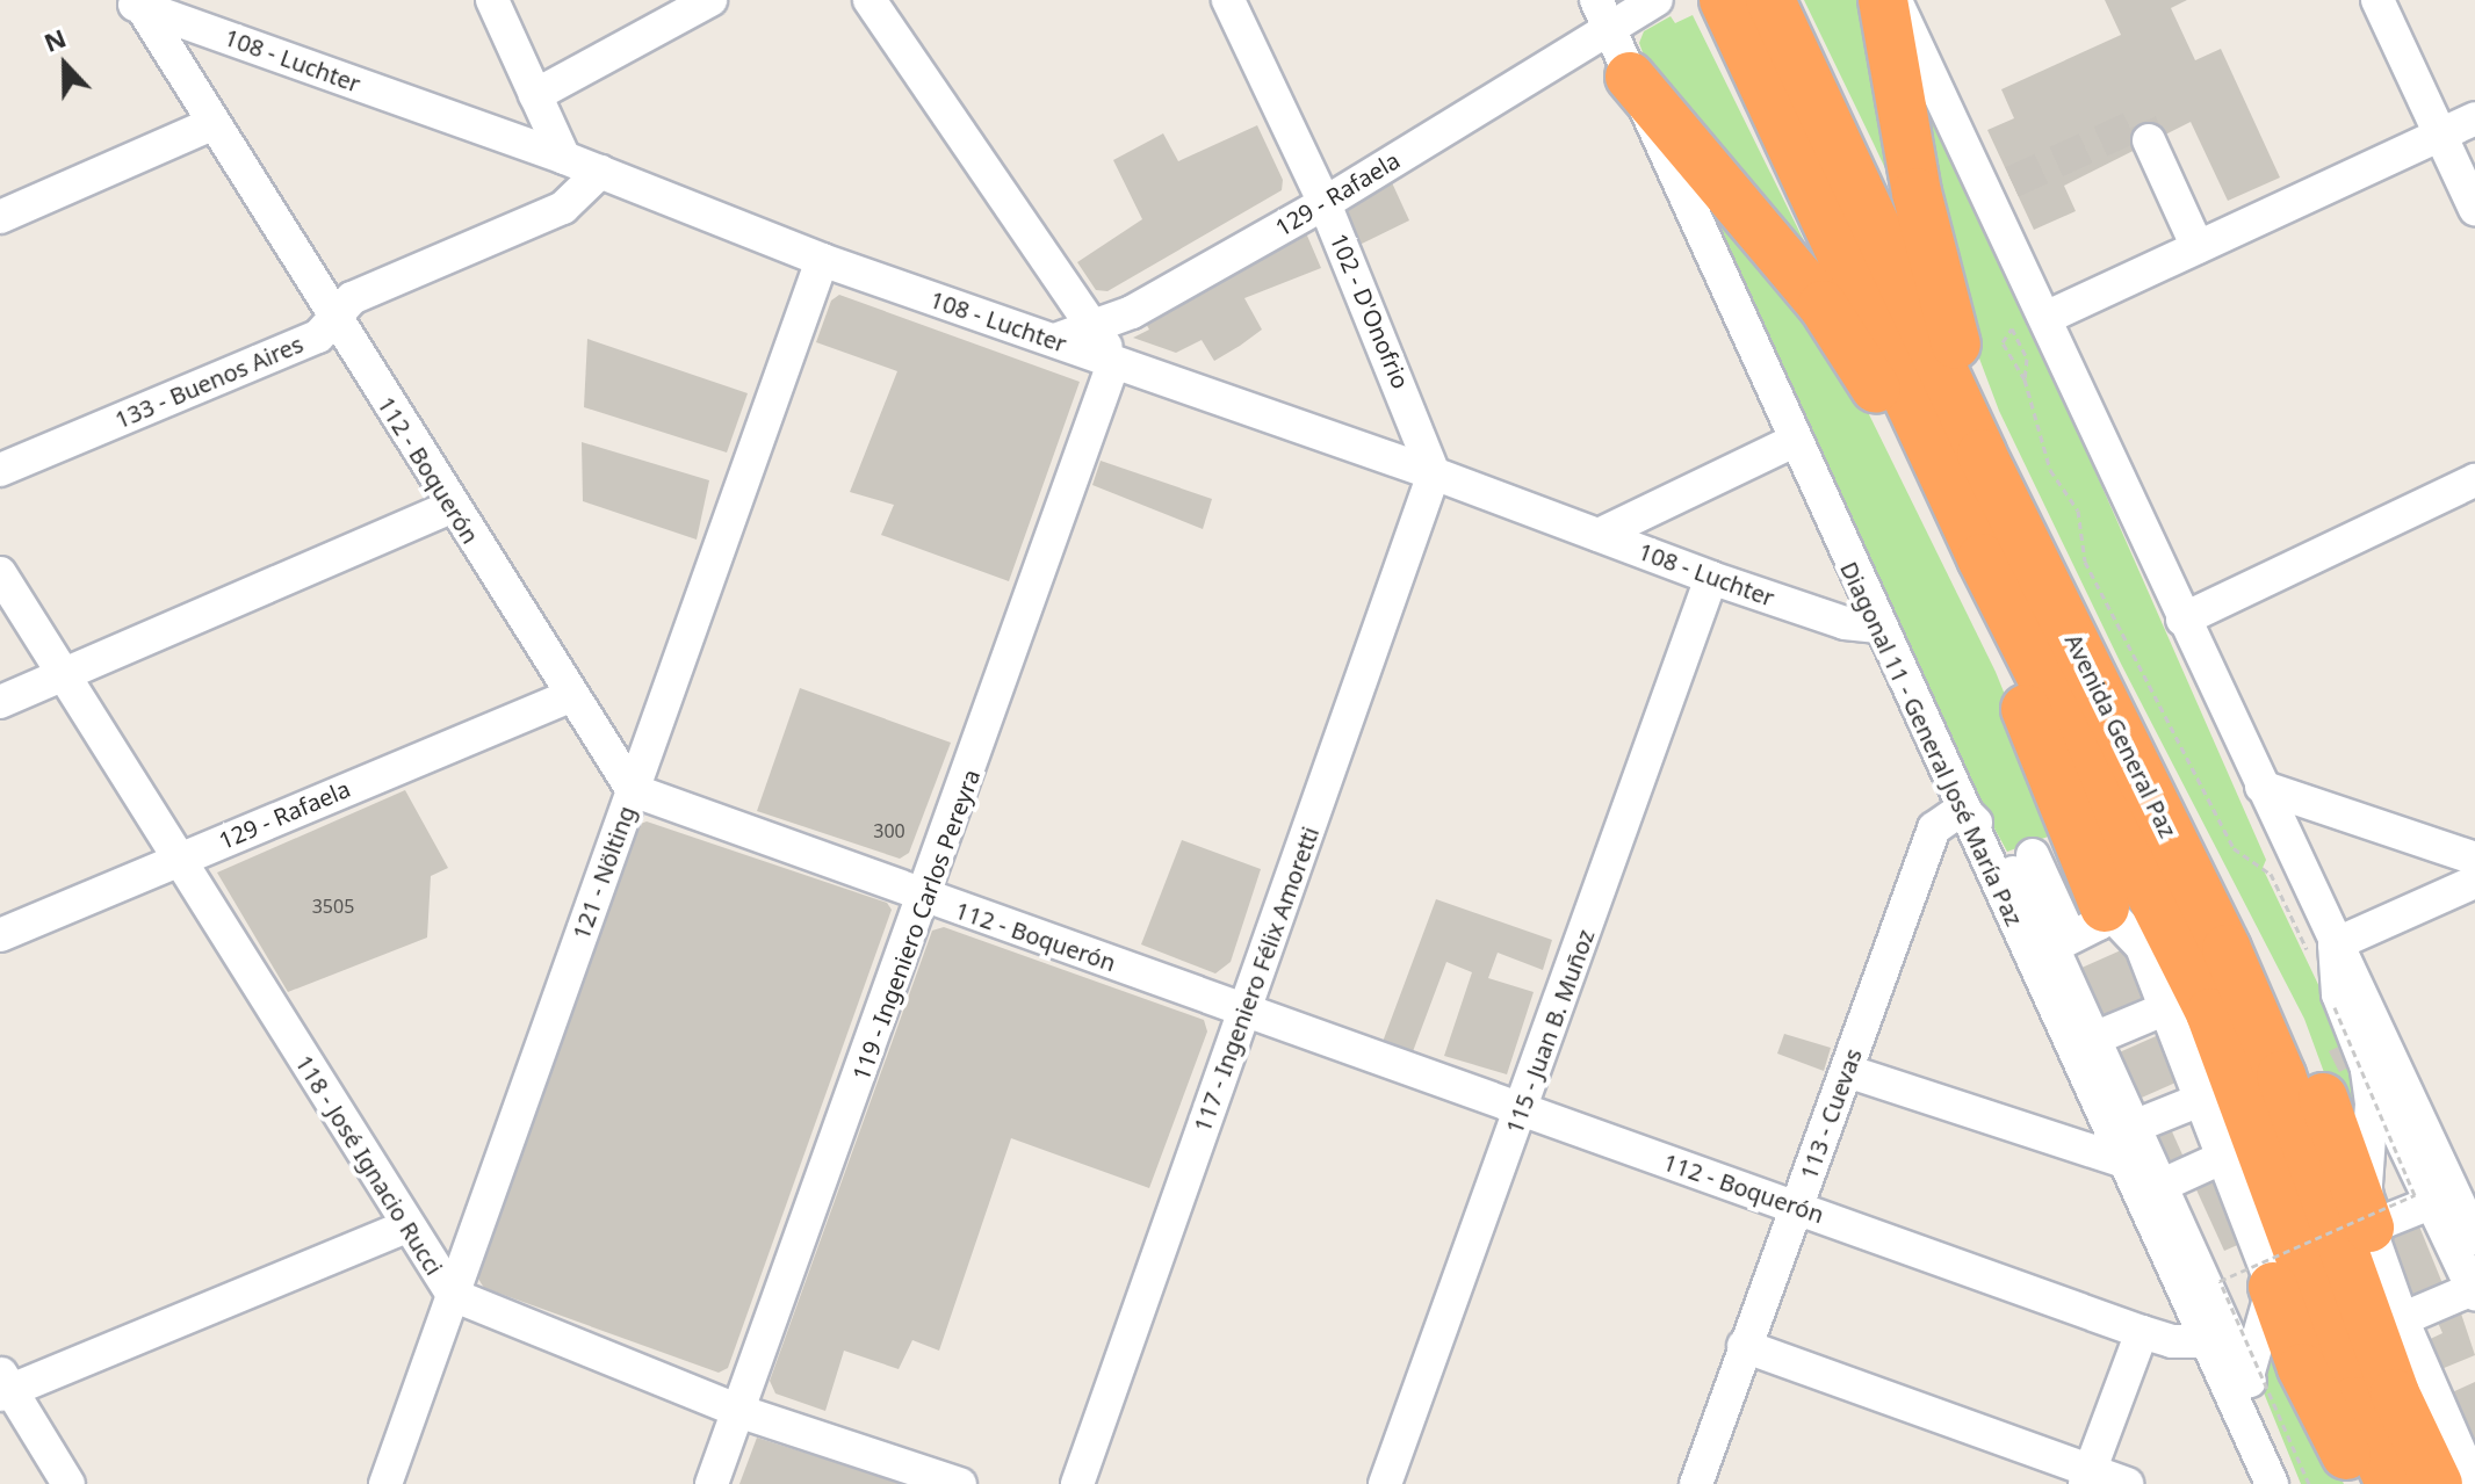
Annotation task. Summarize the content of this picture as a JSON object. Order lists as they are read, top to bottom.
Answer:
{
  "streets": {
    "highway": ["Avenida General Paz"],
    "street": [
      "108 - Luchter",
      "129 - Rafaela",
      "102 - D'Onofrio",
      "133 - Buenos Aires",
      "112 - Boquerón",
      "Diagonal 11 - General José María Paz",
      "121 - Nölting",
      "119 - Ingeniero Carlos Pereyra",
      "117 - Ingeniero Félix Amoretti",
      "115 - Juan B. Muñoz",
      "113 - Cuevas",
      "118 - José Ignacio Rucci"
    ]
  },
  "crossings": [
    ["108 - Luchter", "129 - Rafaela"],
    ["108 - Luchter", "102 - D'Onofrio"],
    ["108 - Luchter", "133 - Buenos Aires"],
    ["108 - Luchter", "112 - Boquerón"],
    ["108 - Luchter", "Diagonal 11 - General José María Paz"],
    ["108 - Luchter", "121 - Nölting"],
    ["108 - Luchter", "119 - Ingeniero Carlos Pereyra"],
    ["108 - Luchter", "117 - Ingeniero Félix Amoretti"],
    ["108 - Luchter", "115 - Juan B. Muñoz"],
    ["129 - Rafaela", "102 - D'Onofrio"],
    ["129 - Rafaela", "112 - Boquerón"],
    ["129 - Rafaela", "Diagonal 11 - General José María Paz"],
    ["129 - Rafaela", "118 - José Ignacio Rucci"],
    ["102 - D'Onofrio", "117 - Ingeniero Félix Amoretti"],
    ["133 - Buenos Aires", "112 - Boquerón"],
    ["112 - Boquerón", "Diagonal 11 - General José María Paz"],
    ["112 - Boquerón", "121 - Nölting"],
    ["112 - Boquerón", "119 - Ingeniero Carlos Pereyra"],
    ["112 - Boquerón", "117 - Ingeniero Félix Amoretti"],
    ["112 - Boquerón", "115 - Juan B. Muñoz"],
    ["112 - Boquerón", "113 - Cuevas"],
    ["Diagonal 11 - General José María Paz", "113 - Cuevas"],
    ["121 - Nölting", "118 - José Ignacio Rucci"],
    ["119 - Ingeniero Carlos Pereyra", "118 - José Ignacio Rucci"]
  ],
  "house_numbers": ["300", "3505"],
  "north": "top"
}
